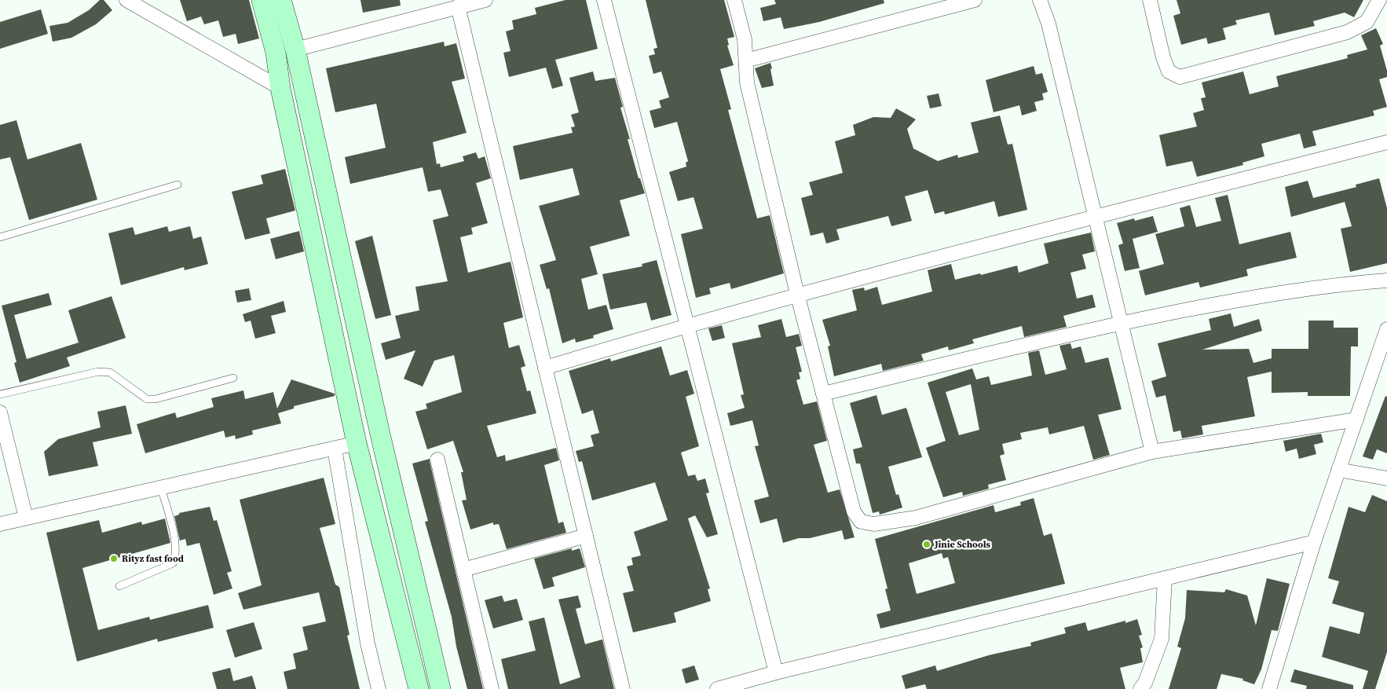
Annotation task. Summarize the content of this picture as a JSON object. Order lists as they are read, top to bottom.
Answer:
{
  "places": ["Jinie Schools", "Rityz fast food"]
}
